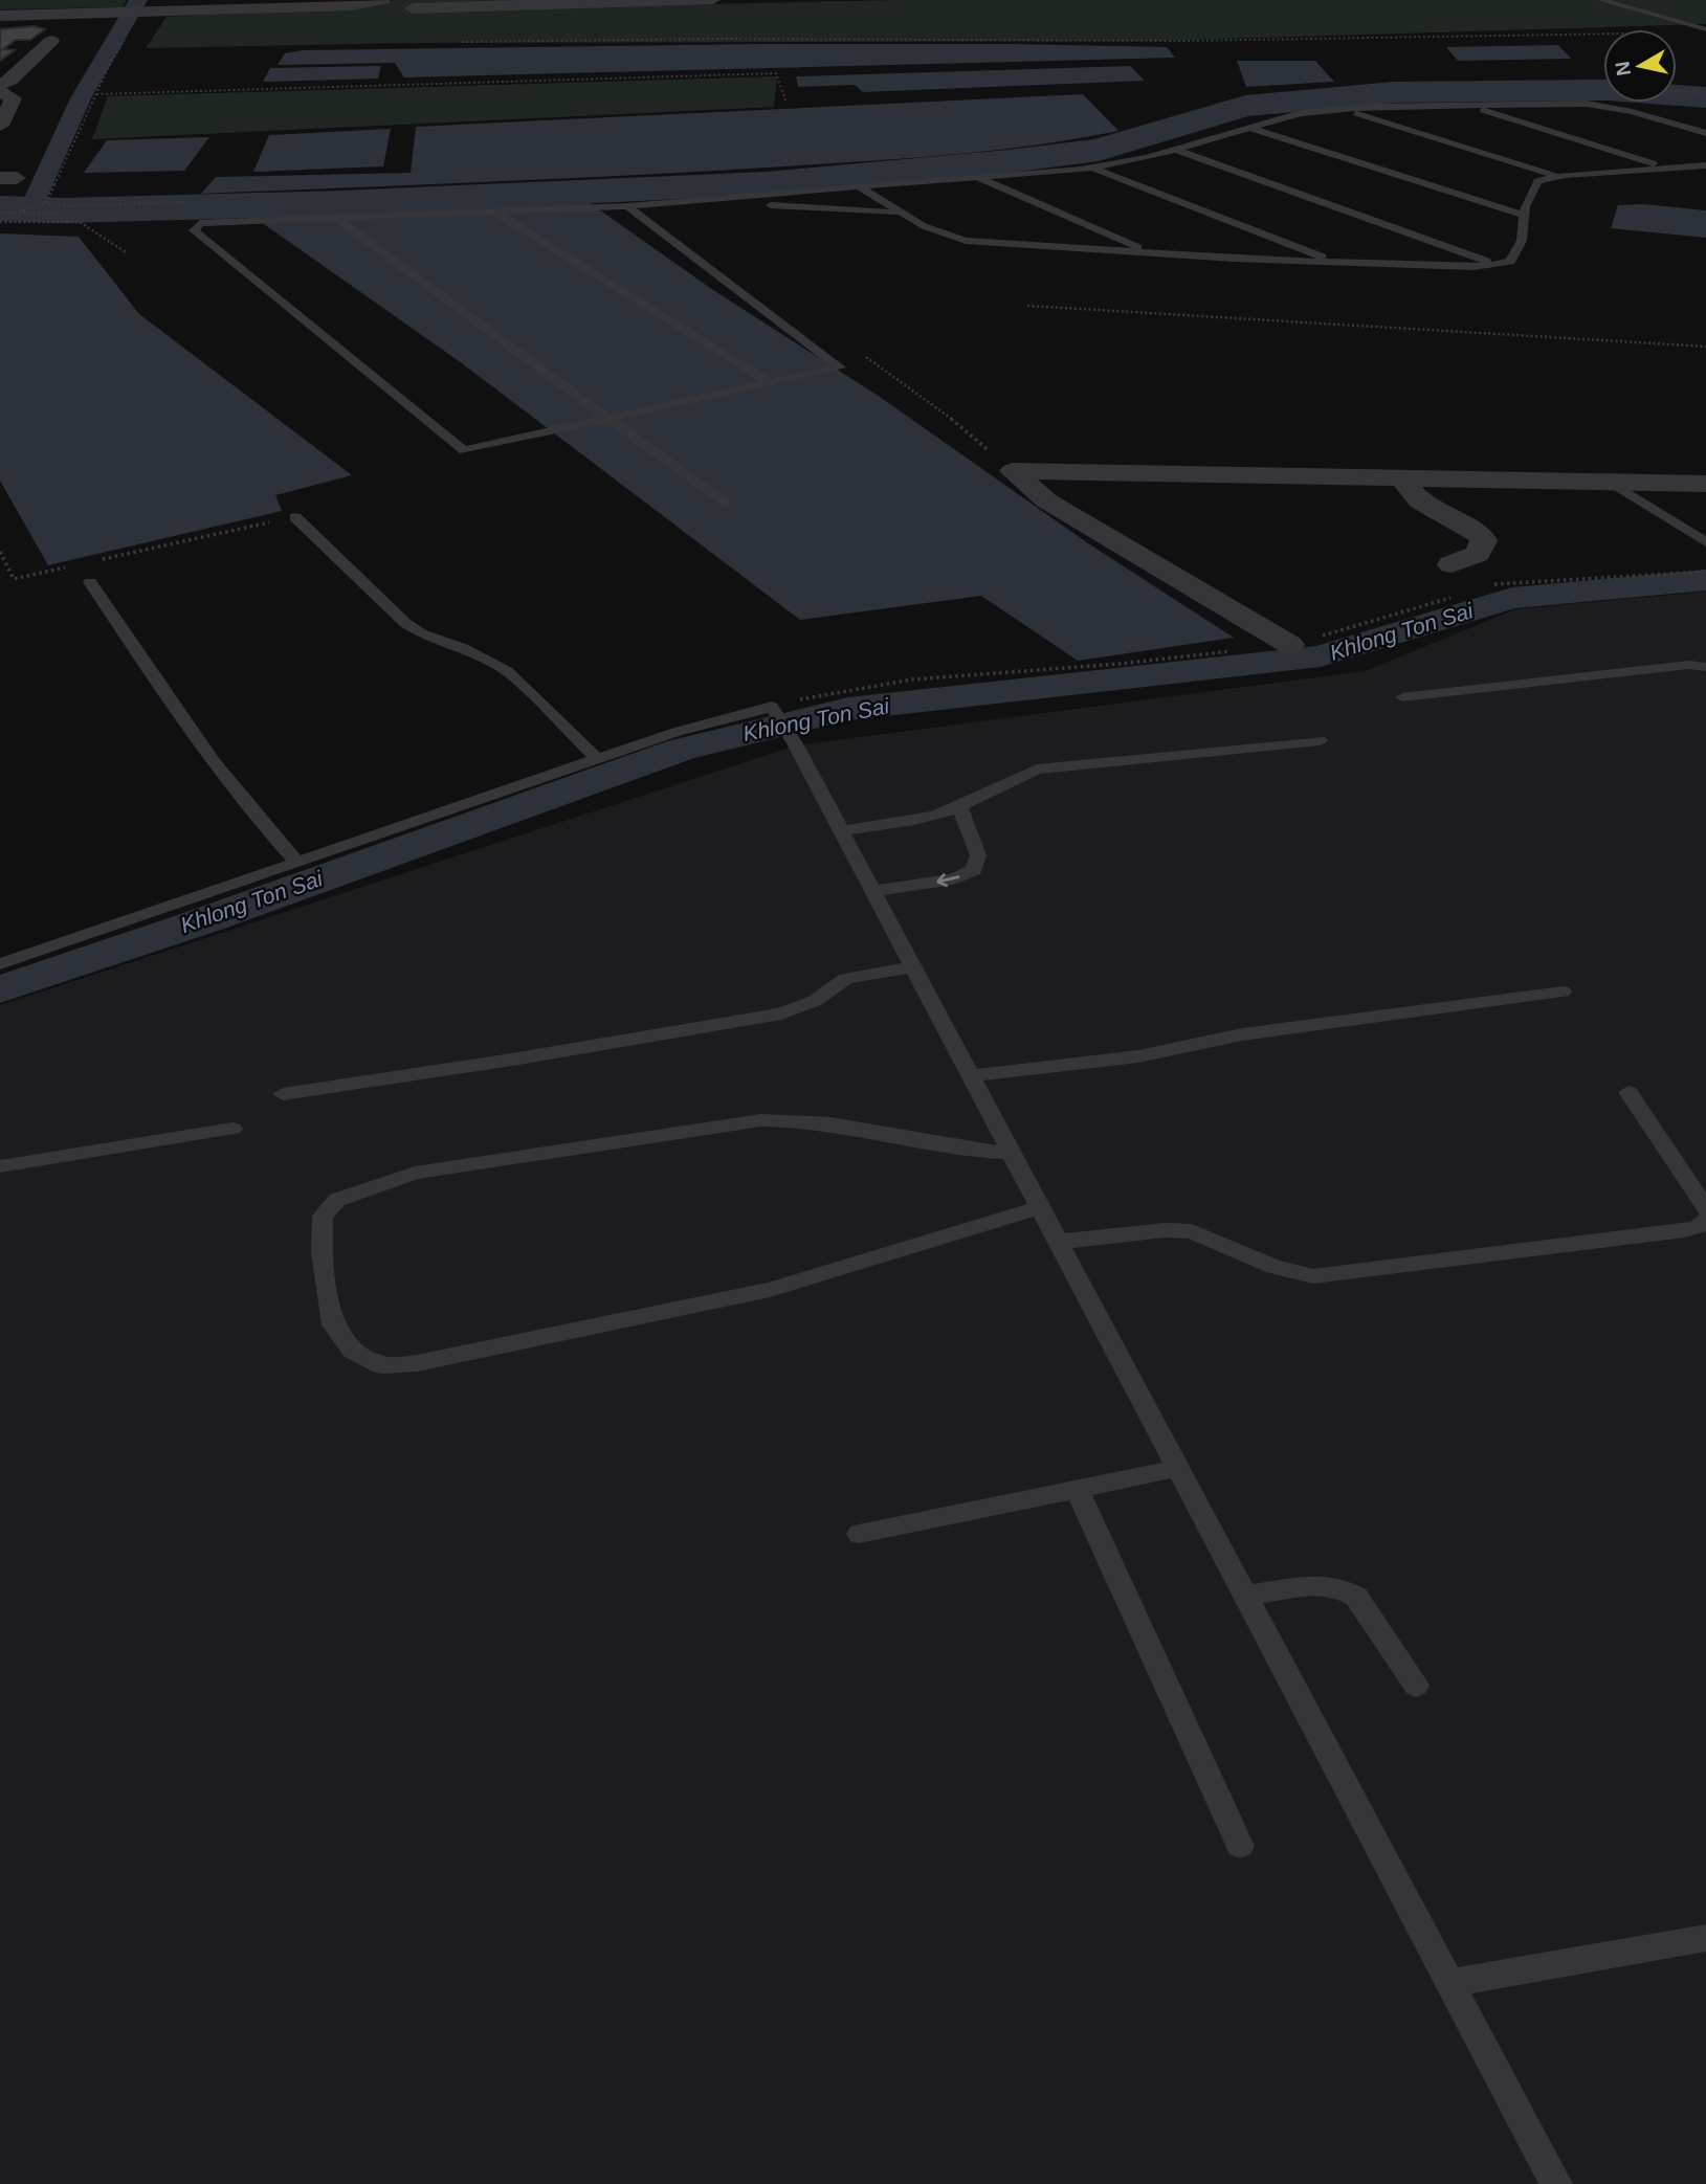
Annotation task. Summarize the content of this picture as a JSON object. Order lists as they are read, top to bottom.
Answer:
{
  "water": ["Khlong Ton Sai"],
  "north": "left"
}
